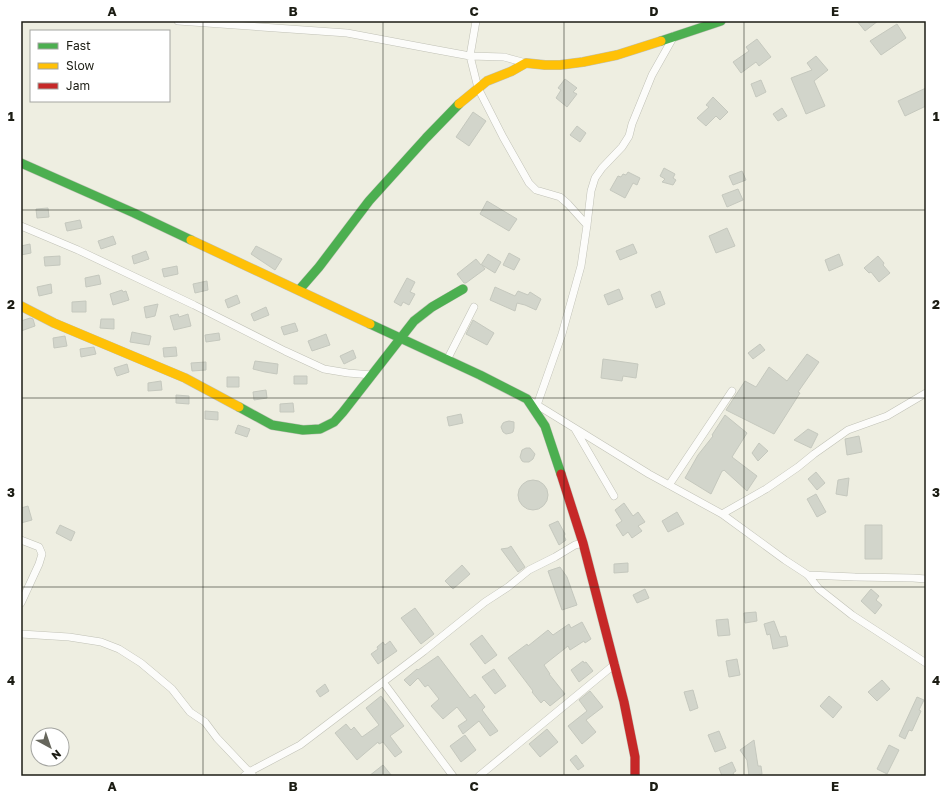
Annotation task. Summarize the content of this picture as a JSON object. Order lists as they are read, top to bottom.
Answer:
{
  "legend": ["Fast", "Slow", "Jam"],
  "north": "bottom right",
  "grid": {
    "columns": [
      "A",
      "B",
      "C",
      "D",
      "E"
    ],
    "rows": [
      "1",
      "2",
      "3",
      "4"
    ]
  }
}
